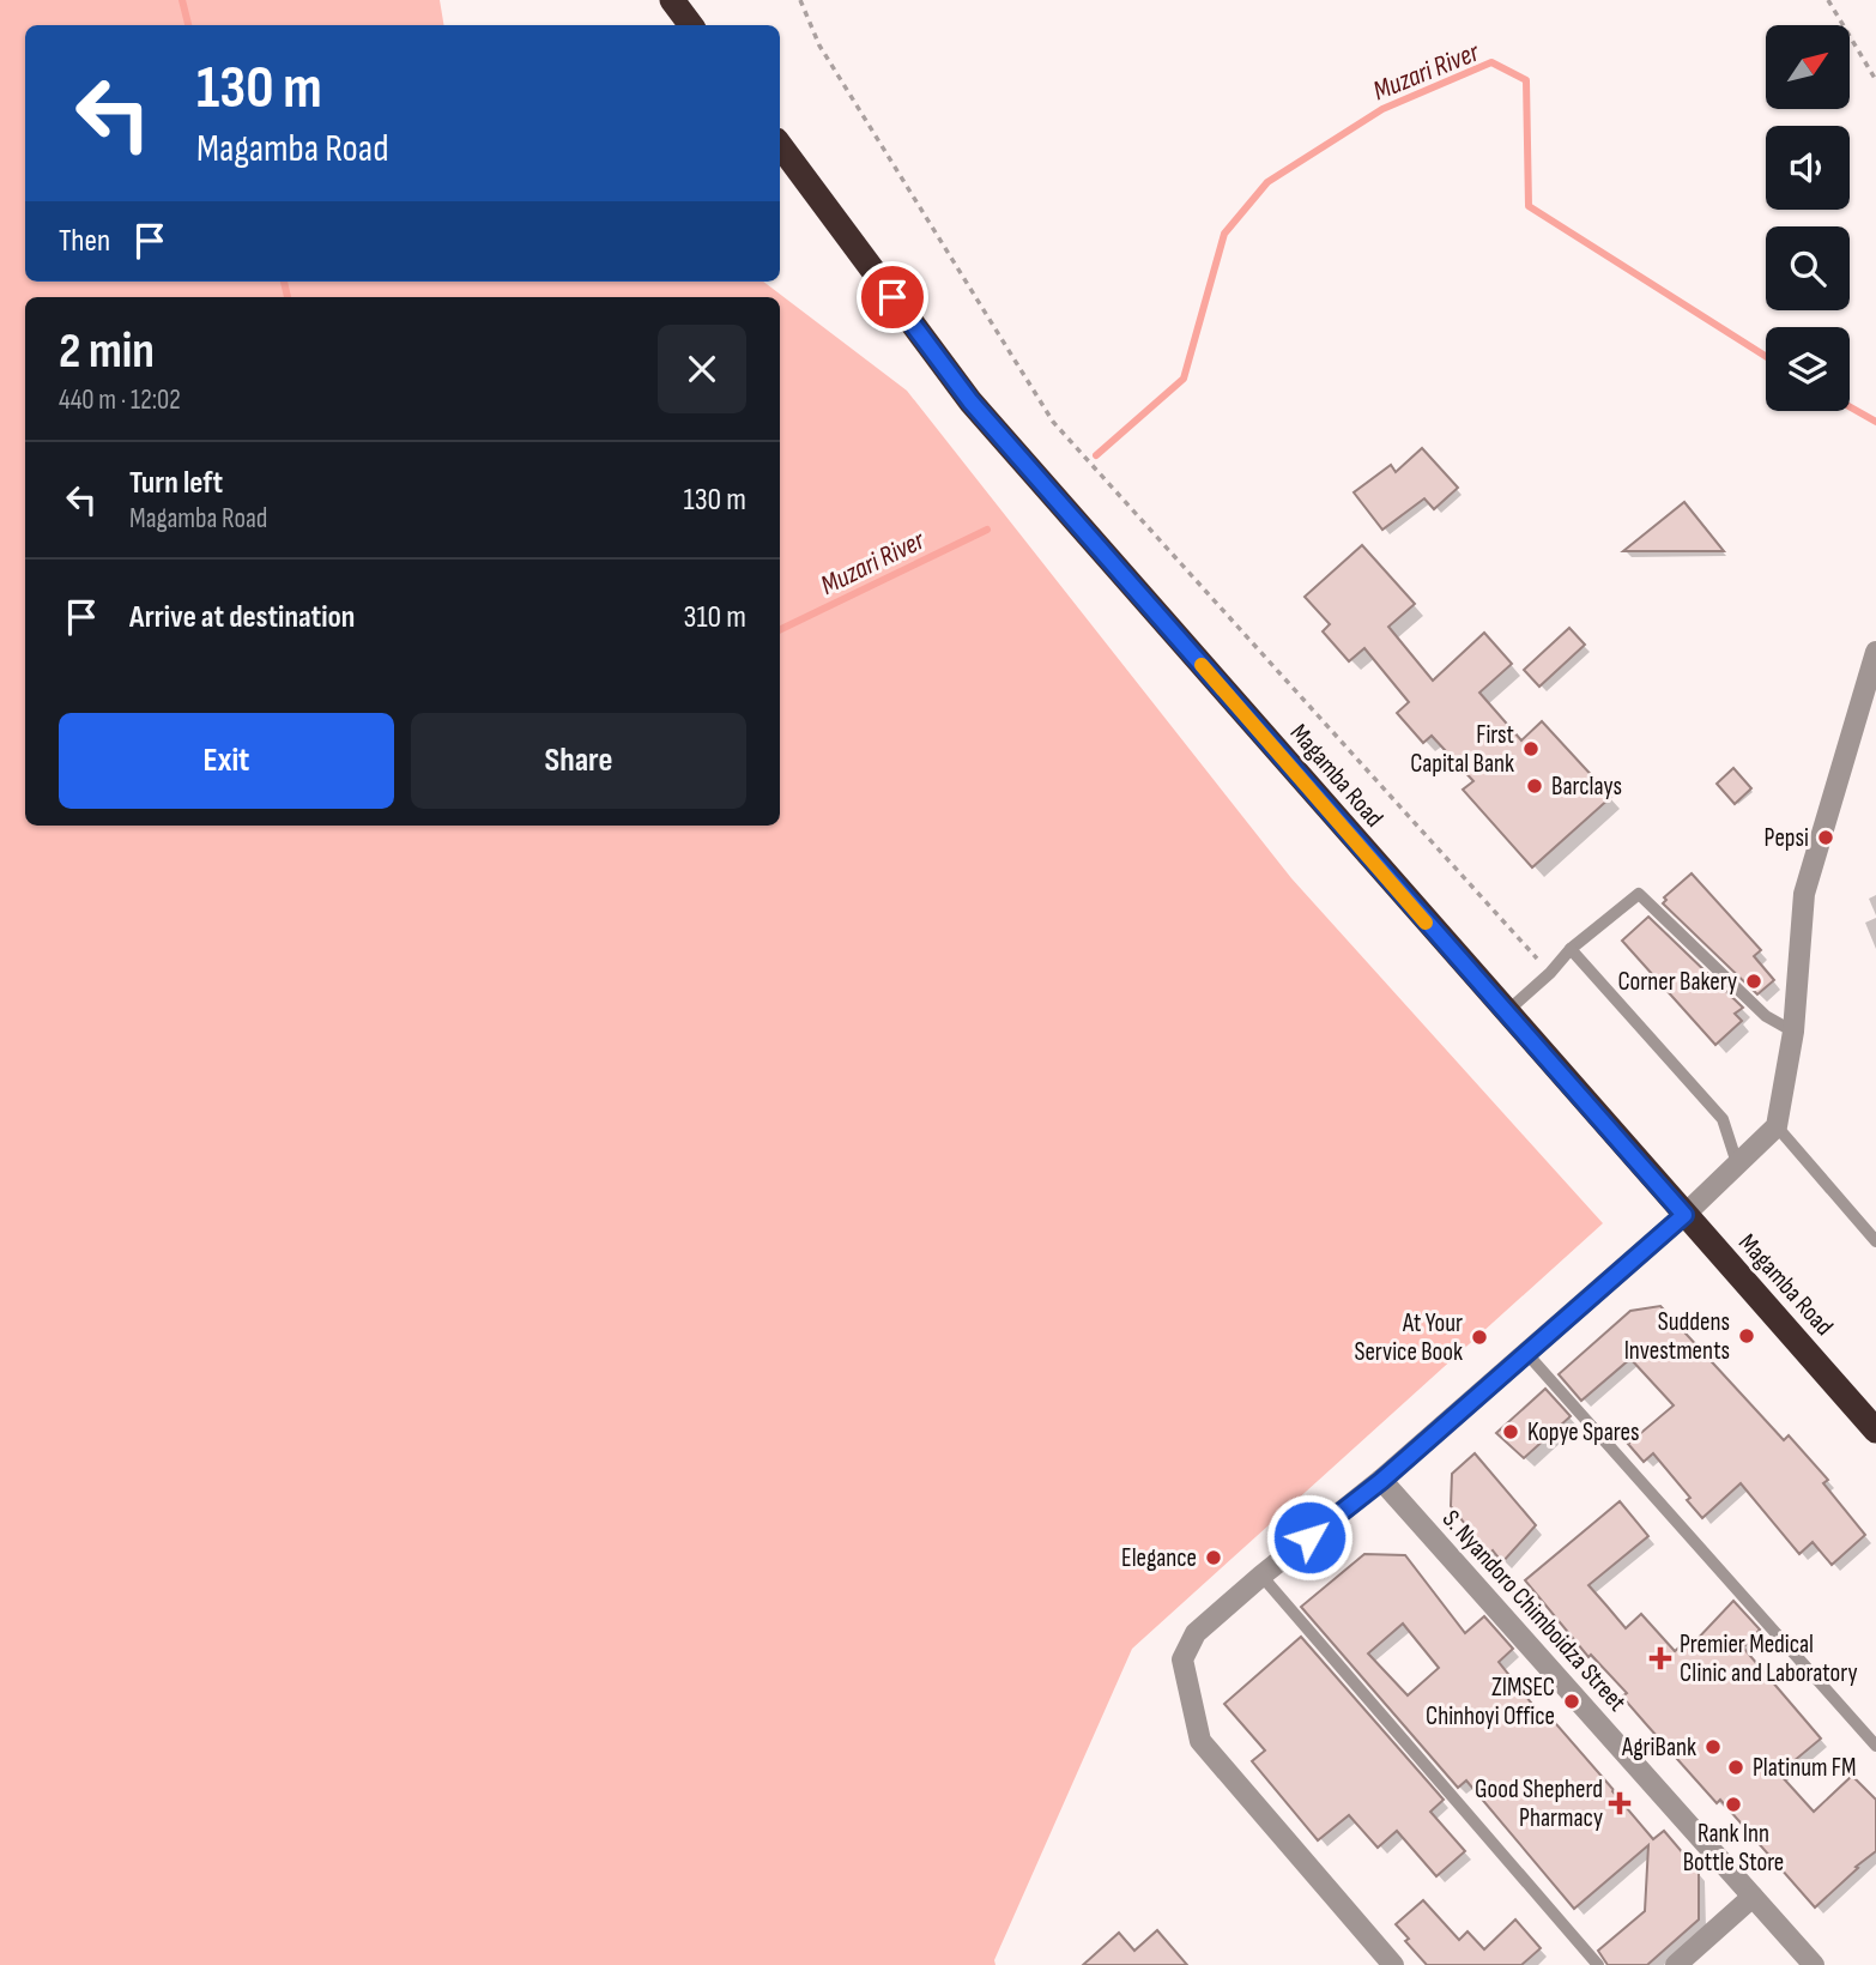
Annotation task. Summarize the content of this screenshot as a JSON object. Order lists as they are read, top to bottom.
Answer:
{
  "streets": {
    "highway": ["Magamba Road"],
    "street": ["S. Nyandoro Chimboidza Street"]
  },
  "water": ["Muzari River"],
  "places": {
    "other": [
      "First Capital Bank",
      "Barclays",
      "Pepsi",
      "Corner Bakery",
      "Suddens Investments",
      "At Your Service Book",
      "Kopye Spares",
      "Elegance",
      "ZIMSEC Chinhoyi Office",
      "AgriBank",
      "Platinum FM",
      "Rank Inn Bottle Store"
    ],
    "health": ["Premier Medical Clinic and Laboratory", "Good Shepherd Pharmacy"]
  },
  "north": "top right",
  "page": {
    "turn": ["130 m", "Magamba Road"],
    "then": "Then",
    "heading": ["2 min", "440 m · 12:02"],
    "list": [
      {
        "name": "Turn left",
        "note": "Magamba Road",
        "value": "130 m"
      },
      {
        "name": "Arrive at destination",
        "value": "310 m"
      }
    ],
    "buttons": ["Exit", "Share"]
  }
}
